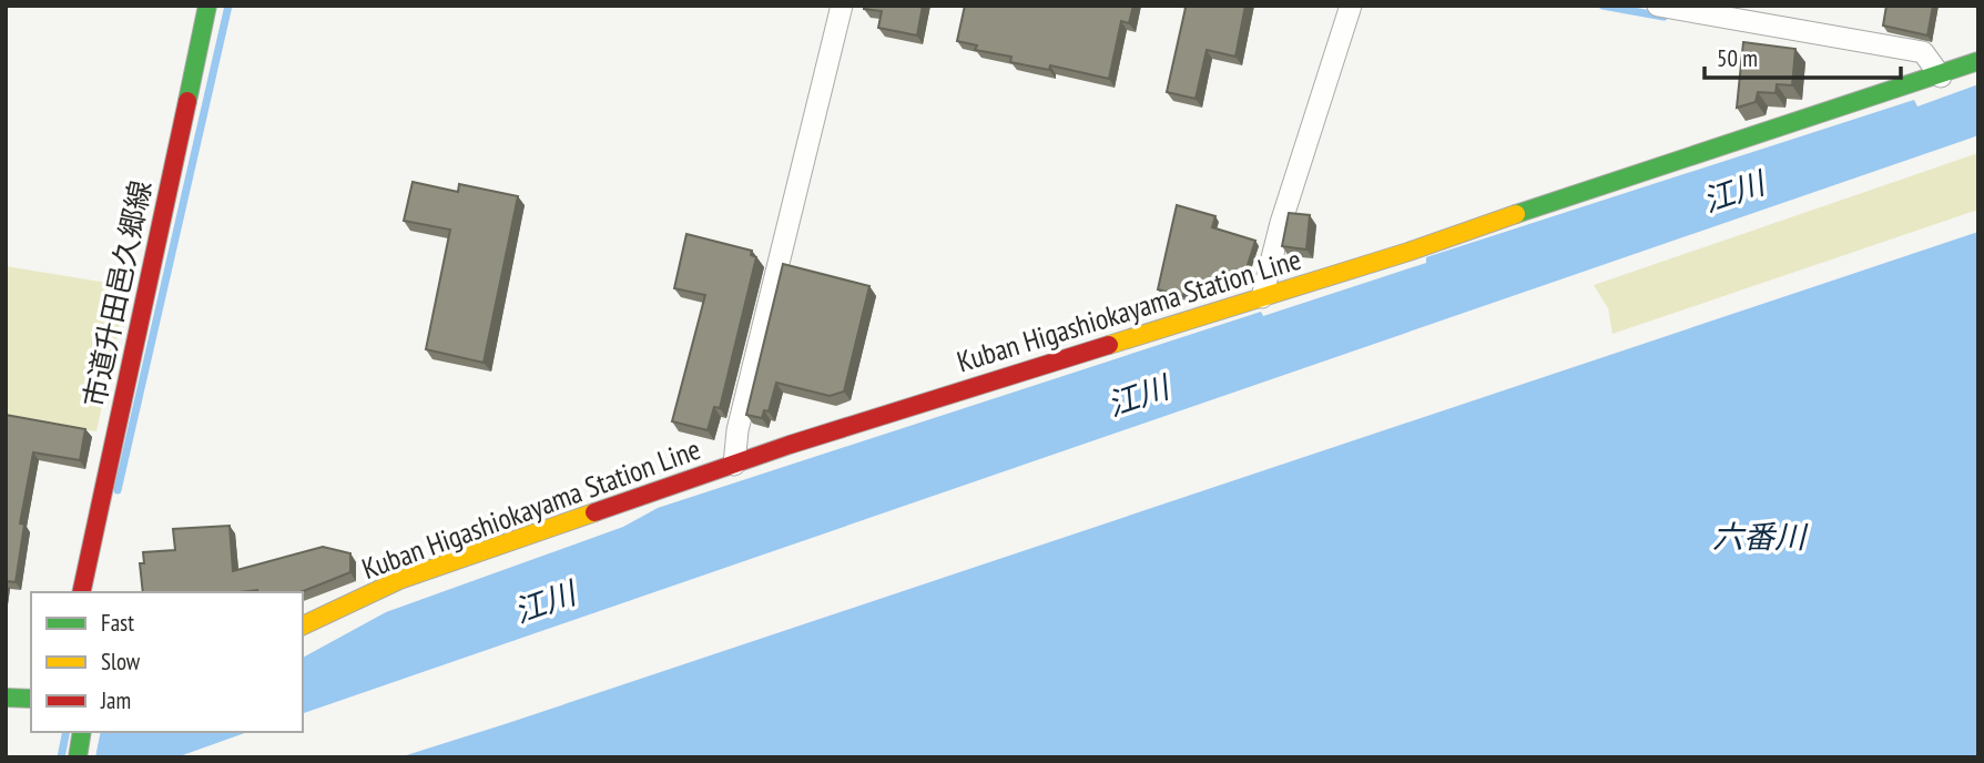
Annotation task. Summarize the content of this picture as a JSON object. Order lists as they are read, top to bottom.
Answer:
{
  "streets": {
    "main road": ["市道升田邑久郷線", "Kuban Higashiokayama Station Line"]
  },
  "water": ["江川", "六番川"],
  "legend": ["Fast", "Slow", "Jam"],
  "scale_bar": "50 m"
}
